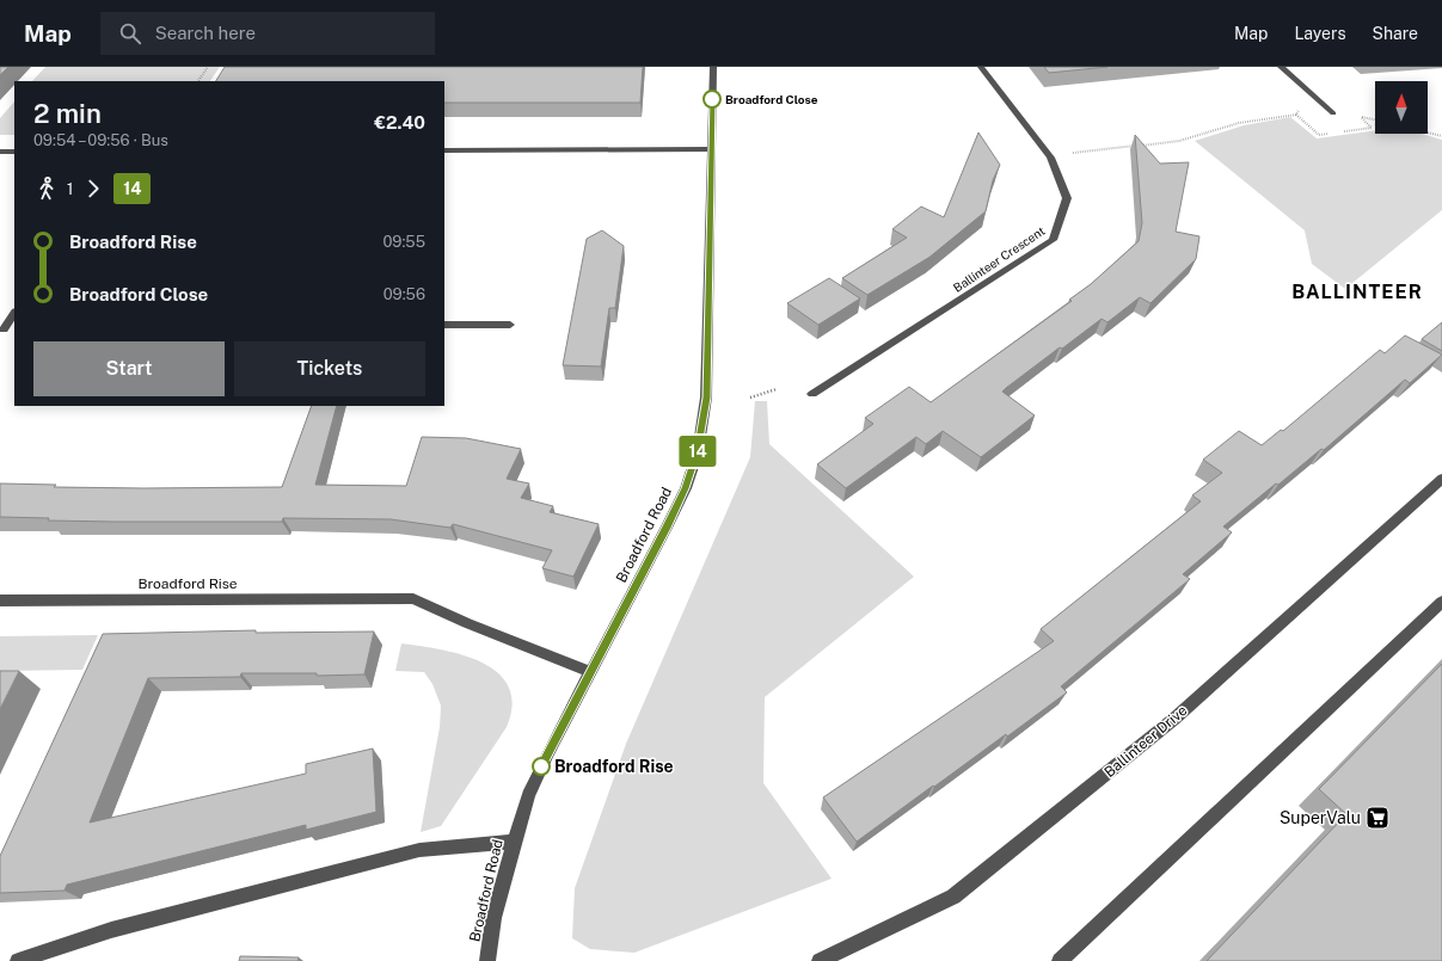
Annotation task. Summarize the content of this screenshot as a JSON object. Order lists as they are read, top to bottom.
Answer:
{
  "streets": {
    "street": [
      "Ballinteer Crescent",
      "Broadford Road",
      "Broadford Rise",
      "Ballinteer Drive"
    ]
  },
  "crossings": [
    ["Broadford Road", "Broadford Rise"]
  ],
  "districts": ["BALLINTEER"],
  "places": {
    "other": ["Broadford Close", "Broadford Rise"],
    "supermarket": ["SuperValu"]
  },
  "lines": ["bus line 14"],
  "north": "top",
  "page": {
    "header": "Map",
    "search": "Search here",
    "nav": ["Map", "Layers", "Share"],
    "on_map": "14",
    "heading": ["2 min", "09:54 – 09:56 · Bus", "€2.40"],
    "legs": ["1", "14"],
    "list": [
      {
        "name": "Broadford Rise",
        "value": "09:55"
      },
      {
        "name": "Broadford Close",
        "value": "09:56"
      }
    ],
    "buttons": ["Start", "Tickets"]
  }
}
